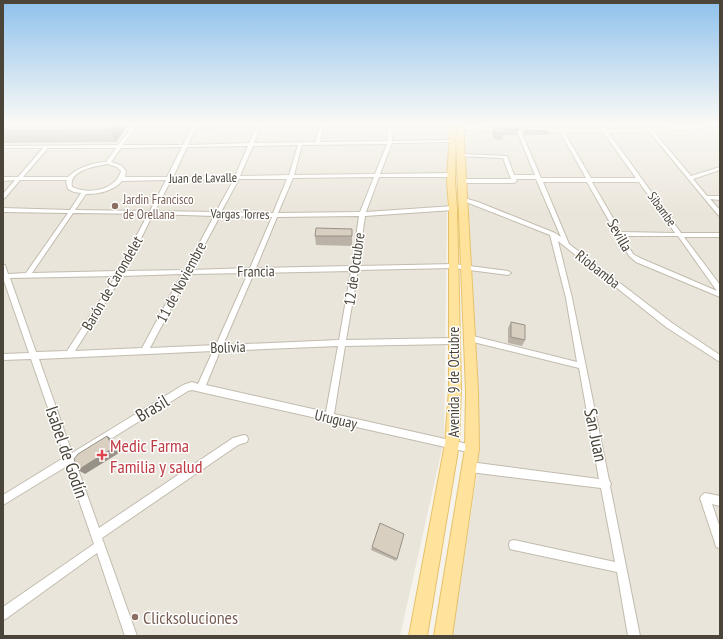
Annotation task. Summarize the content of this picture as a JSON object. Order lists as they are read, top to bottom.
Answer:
{
  "streets": {
    "main road": ["Avenida 9 de Octubre"],
    "street": [
      "Juan de Lavalle",
      "Sibambe",
      "Vargas Torres",
      "Sevilla",
      "12 de Octubre",
      "Riobamba",
      "Francia",
      "11 de Noviembre",
      "Barón de Carondelet",
      "Bolivia",
      "Brasil",
      "Uruguay",
      "San Juan",
      "Isabel de Godín"
    ]
  },
  "crossings": [
    ["Juan de Lavalle", "Sibambe"],
    ["Juan de Lavalle", "Sevilla"],
    ["Juan de Lavalle", "12 de Octubre"],
    ["Juan de Lavalle", "11 de Noviembre"],
    ["Juan de Lavalle", "Barón de Carondelet"],
    ["Juan de Lavalle", "Avenida 9 de Octubre"],
    ["Vargas Torres", "12 de Octubre"],
    ["Vargas Torres", "11 de Noviembre"],
    ["Vargas Torres", "Barón de Carondelet"],
    ["Vargas Torres", "Avenida 9 de Octubre"],
    ["12 de Octubre", "Francia"],
    ["12 de Octubre", "Bolivia"],
    ["12 de Octubre", "Uruguay"],
    ["Riobamba", "Avenida 9 de Octubre"],
    ["Riobamba", "San Juan"],
    ["Francia", "11 de Noviembre"],
    ["Francia", "Barón de Carondelet"],
    ["Francia", "Avenida 9 de Octubre"],
    ["Francia", "Isabel de Godín"],
    ["11 de Noviembre", "Bolivia"],
    ["Barón de Carondelet", "Bolivia"],
    ["Bolivia", "Avenida 9 de Octubre"],
    ["Bolivia", "Isabel de Godín"],
    ["Avenida 9 de Octubre", "Uruguay"],
    ["Brasil", "Uruguay"],
    ["Brasil", "Isabel de Godín"]
  ],
  "places": {
    "other": ["Jardin Francisco de Orellana", "Clicksoluciones"],
    "health": ["Medic Farma Familia y salud"]
  }
}
